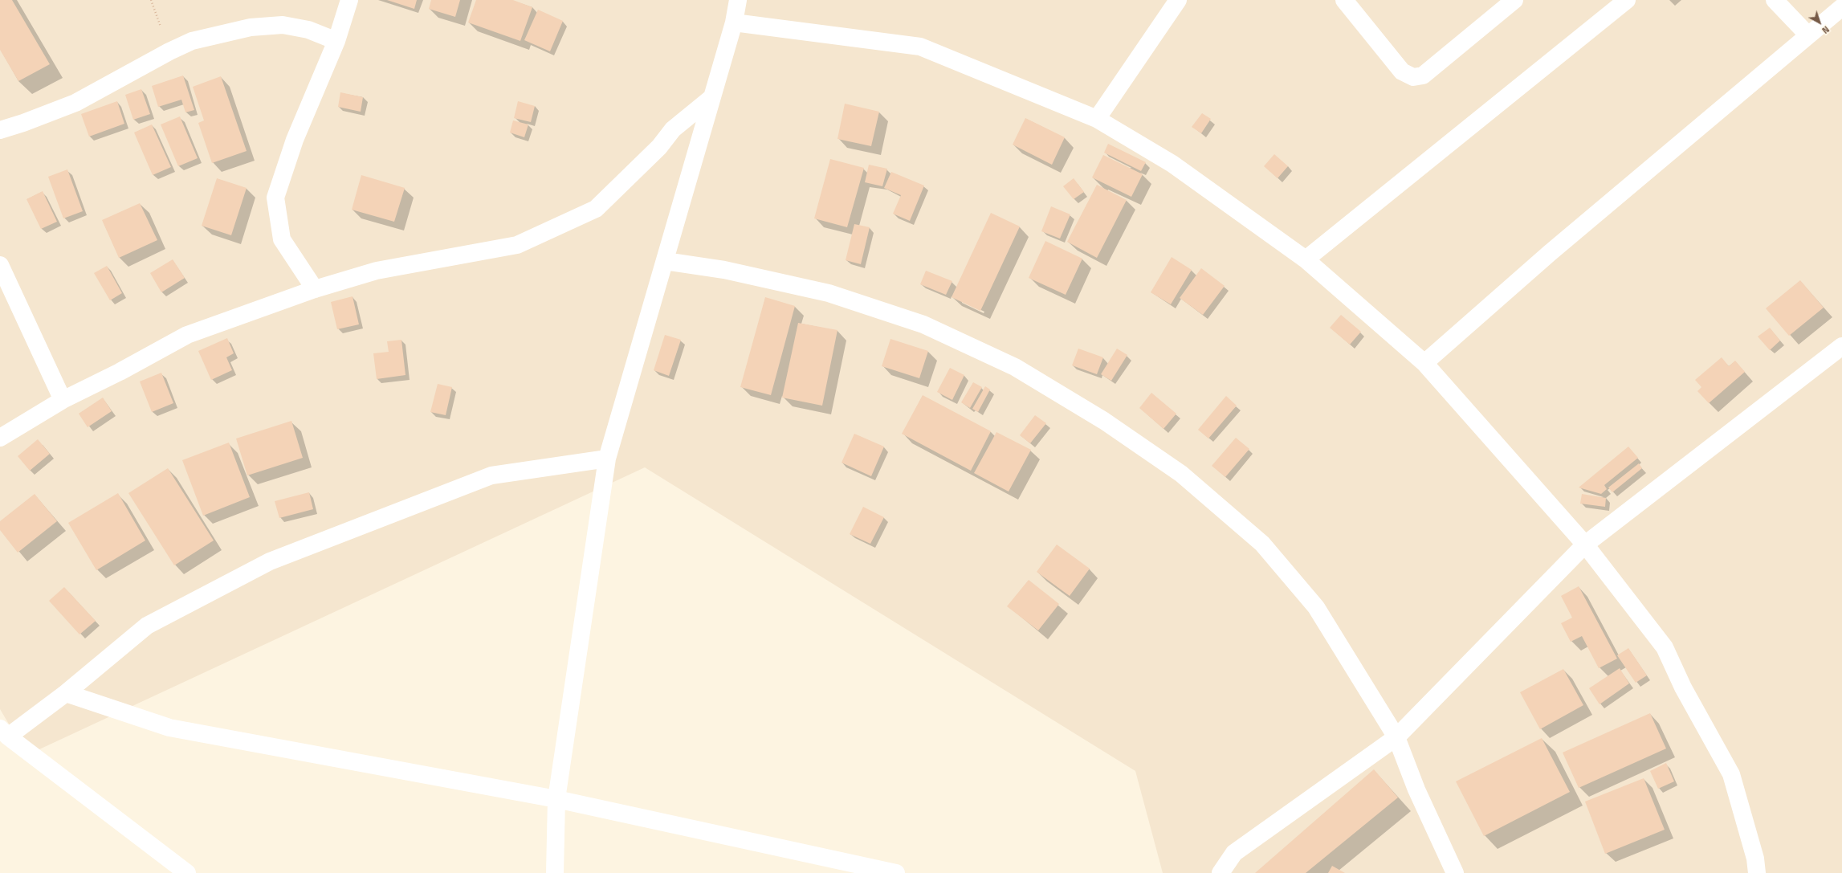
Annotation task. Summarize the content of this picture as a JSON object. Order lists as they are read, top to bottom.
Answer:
{
  "north": "bottom right"
}
